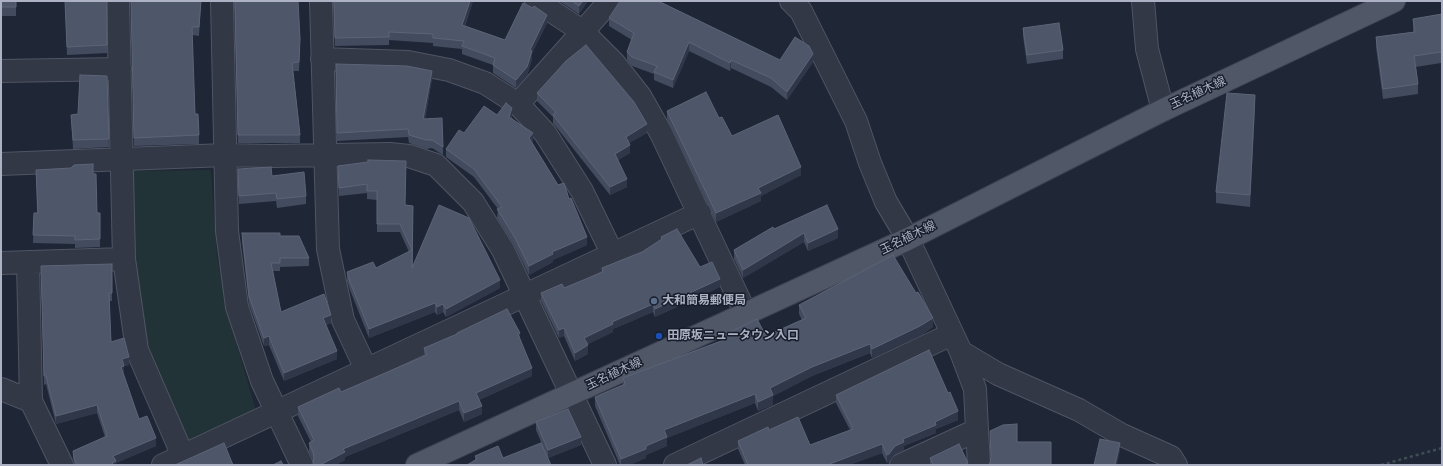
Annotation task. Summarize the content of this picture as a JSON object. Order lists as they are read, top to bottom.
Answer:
{
  "streets": {
    "main road": ["玉名植木線"]
  },
  "places": ["大和簡易郵便局", "田原坂ニュータウン入口"]
}
